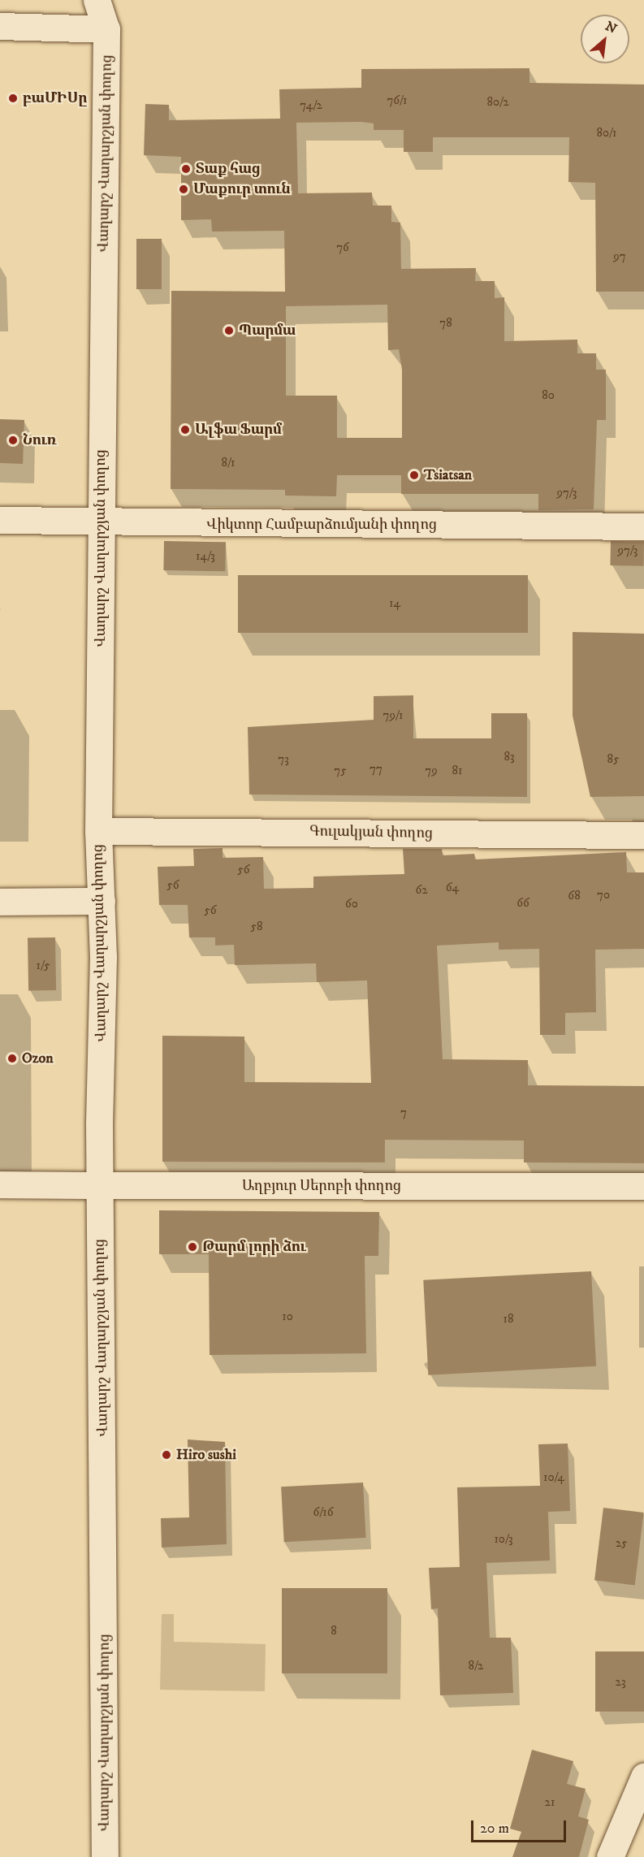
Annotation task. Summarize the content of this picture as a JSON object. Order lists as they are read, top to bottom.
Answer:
{
  "streets": {
    "street": [
      "Վաղարշ Վաղարշյան փողոց",
      "Վիկտոր Համբարձումյանի փողոց",
      "Գուլակյան փողոց",
      "Աղբյուր Սերոբի փողոց"
    ]
  },
  "crossings": [
    ["Վաղարշ Վաղարշյան փողոց", "Վիկտոր Համբարձումյանի փողոց"],
    ["Վաղարշ Վաղարշյան փողոց", "Գուլակյան փողոց"],
    ["Վաղարշ Վաղարշյան փողոց", "Աղբյուր Սերոբի փողոց"]
  ],
  "places": [
    "բաՄԻՍը",
    "Տաք հաց",
    "Մաքուր տուն",
    "Պարմա",
    "Ալֆա Ֆարմ",
    "Նուռ",
    "Tsiatsan",
    "Ozon",
    "Թարմ լորի ձու",
    "Hiro sushi"
  ],
  "house_numbers": [
    "76/1",
    "80/2",
    "74/2",
    "80/1",
    "76",
    "97",
    "78",
    "80",
    "8/1",
    "97/3",
    "97/3",
    "14/3",
    "14",
    "79/1",
    "83",
    "73",
    "85",
    "77",
    "75",
    "79",
    "81",
    "56",
    "56",
    "64",
    "62",
    "70",
    "68",
    "66",
    "60",
    "56",
    "58",
    "1/5",
    "7",
    "10",
    "18",
    "10/4",
    "6/16",
    "10/3",
    "25",
    "8",
    "8/2",
    "23",
    "21"
  ],
  "scale_bar": "20 m",
  "north": "top right"
}
